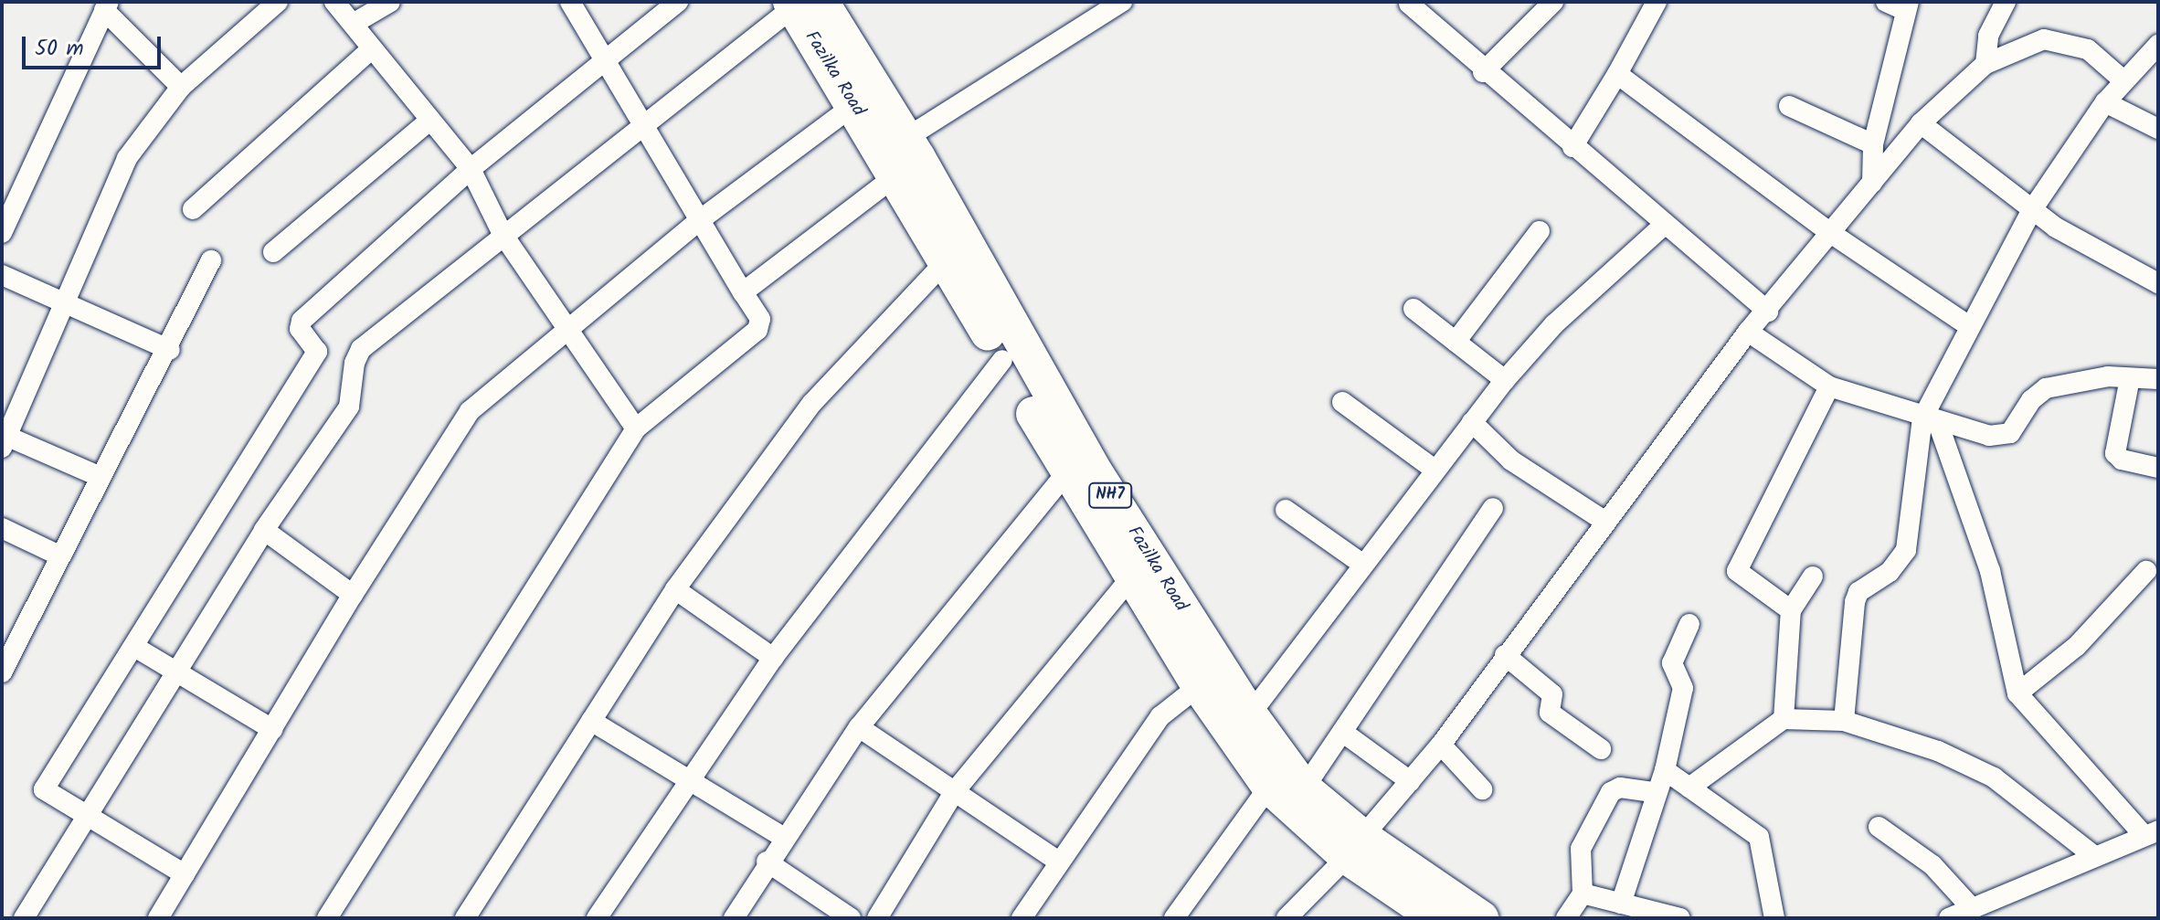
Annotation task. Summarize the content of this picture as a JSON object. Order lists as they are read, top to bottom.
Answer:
{
  "streets": {
    "highway": ["Fazilka Road", "NH7"]
  },
  "scale_bar": "50 m"
}
